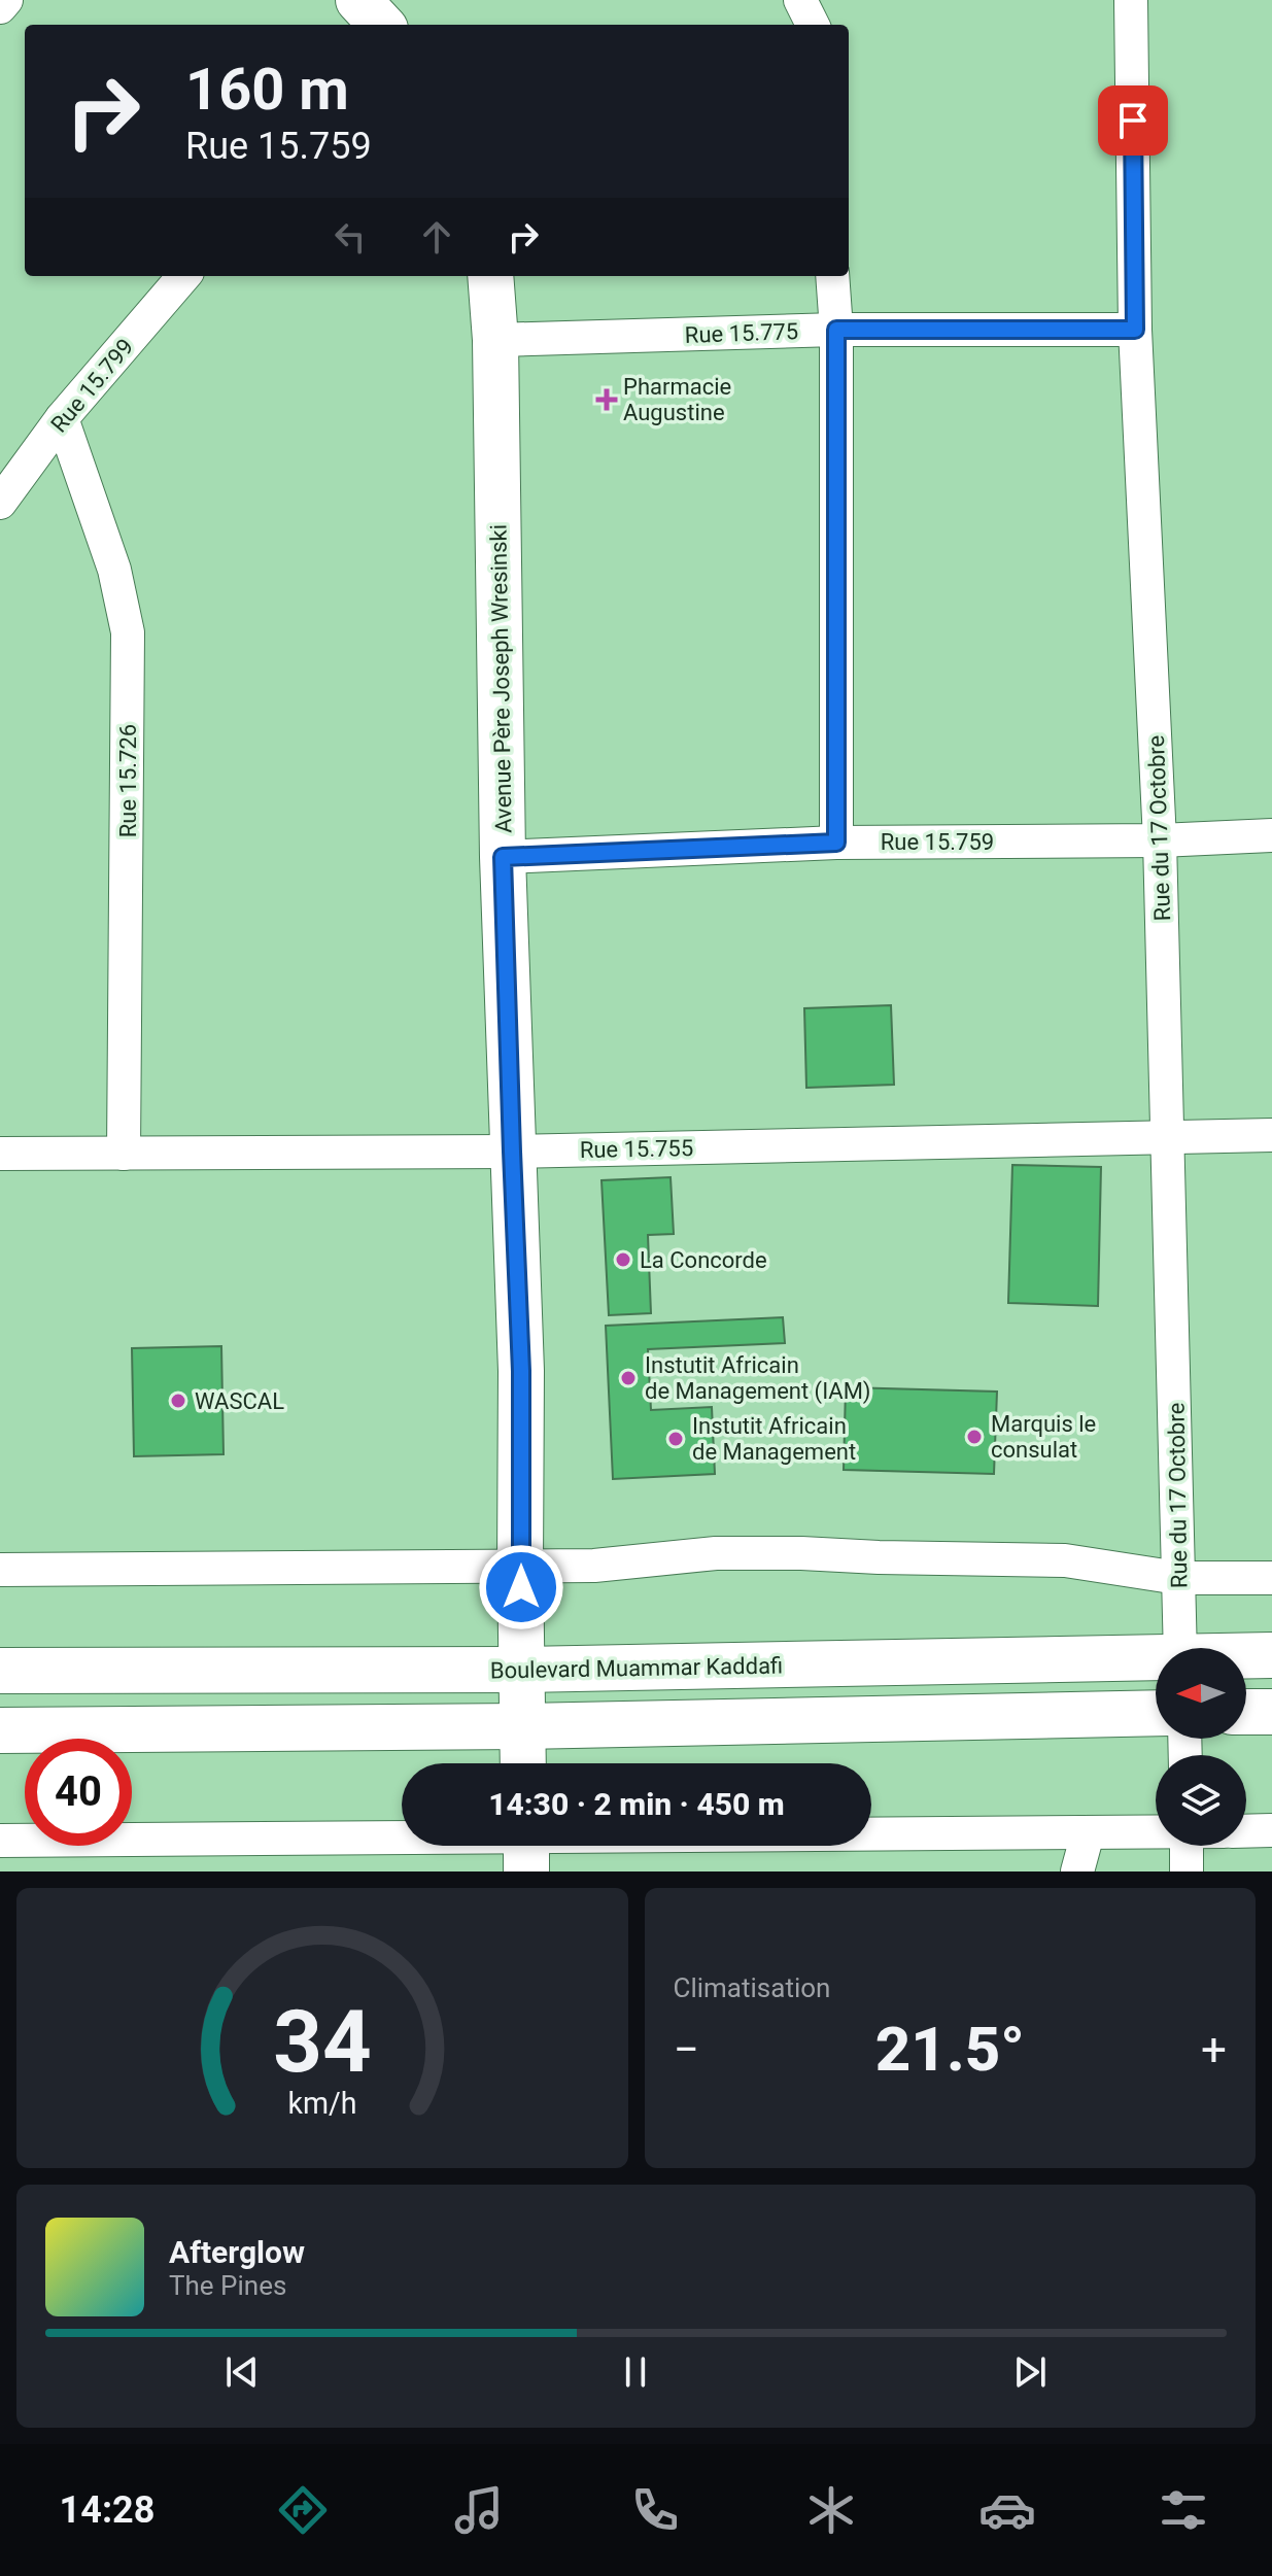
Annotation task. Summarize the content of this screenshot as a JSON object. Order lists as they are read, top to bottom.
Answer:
{
  "streets": {
    "main road": ["Avenue Père Joseph Wresinski", "Boulevard Muammar Kaddafi"],
    "street": [
      "Rue 15.775",
      "Rue 15.799",
      "Rue 15.726",
      "Rue du 17 Octobre",
      "Rue 15.759",
      "Rue 15.755"
    ]
  },
  "crossings": [
    ["Rue 15.775", "Avenue Père Joseph Wresinski"],
    ["Rue 15.775", "Rue du 17 Octobre"],
    ["Rue 15.799", "Rue 15.726"],
    ["Avenue Père Joseph Wresinski", "Rue 15.759"],
    ["Avenue Père Joseph Wresinski", "Rue 15.755"],
    ["Avenue Père Joseph Wresinski", "Boulevard Muammar Kaddafi"],
    ["Rue 15.726", "Rue 15.755"],
    ["Rue du 17 Octobre", "Rue 15.759"],
    ["Rue du 17 Octobre", "Rue 15.755"]
  ],
  "places": {
    "health": ["Pharmacie Augustine"],
    "other": [
      "La Concorde",
      "Instutit Africain de Management (IAM)",
      "WASCAL",
      "Marquis le consulat",
      "Instutit Africain de Management"
    ]
  },
  "north": "left",
  "page": {
    "turn": ["160 m", "Rue 15.759"],
    "limit": "40",
    "trip": "14:30 · 2 min · 450 m",
    "tile": "Climatisation",
    "heat": ["−", "21.5°", "+"],
    "song": ["Afterglow", "The Pines"],
    "tabs": "14:28",
    "gauge": ["34", "km/h"]
  }
}
